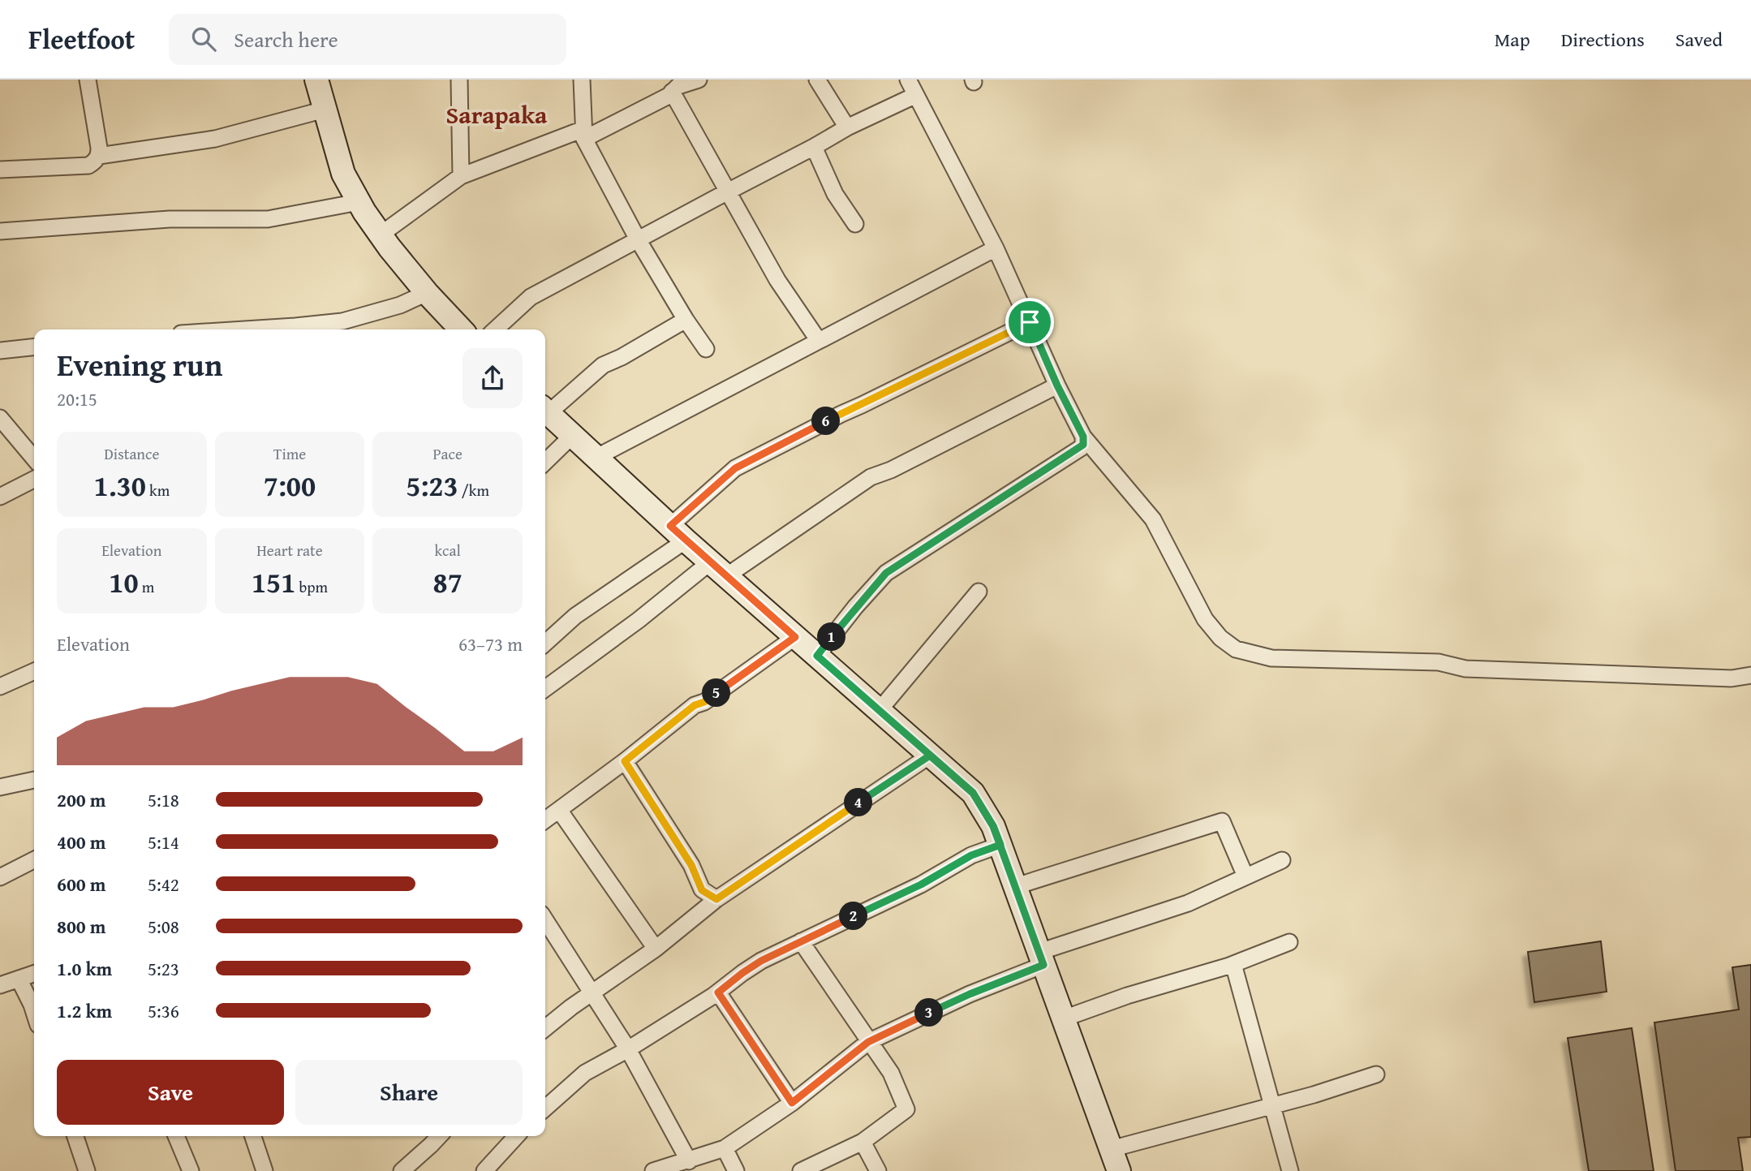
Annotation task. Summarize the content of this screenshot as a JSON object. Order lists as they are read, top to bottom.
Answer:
{
  "districts": ["Sarapaka"],
  "page": {
    "header": "Fleetfoot",
    "search": "Search here",
    "nav": ["Map", "Directions", "Saved"],
    "heading": ["Evening run", "20:15"],
    "pins": [
      "6",
      "1",
      "5",
      "4",
      "2",
      "3"
    ],
    "stats": [
      ["Distance", "1.30 km"],
      ["Time", "7:00"],
      ["Pace", "5:23 /km"],
      ["Elevation", "10 m"],
      ["Heart rate", "151 bpm"],
      ["kcal", "87"]
    ],
    "chart": ["Elevation", "63–73 m"],
    "list": [
      {
        "name": "200 m",
        "note": "5:18"
      },
      {
        "name": "400 m",
        "note": "5:14"
      },
      {
        "name": "600 m",
        "note": "5:42"
      },
      {
        "name": "800 m",
        "note": "5:08"
      },
      {
        "name": "1.0 km",
        "note": "5:23"
      },
      {
        "name": "1.2 km",
        "note": "5:36"
      }
    ],
    "buttons": ["Save", "Share"]
  }
}
